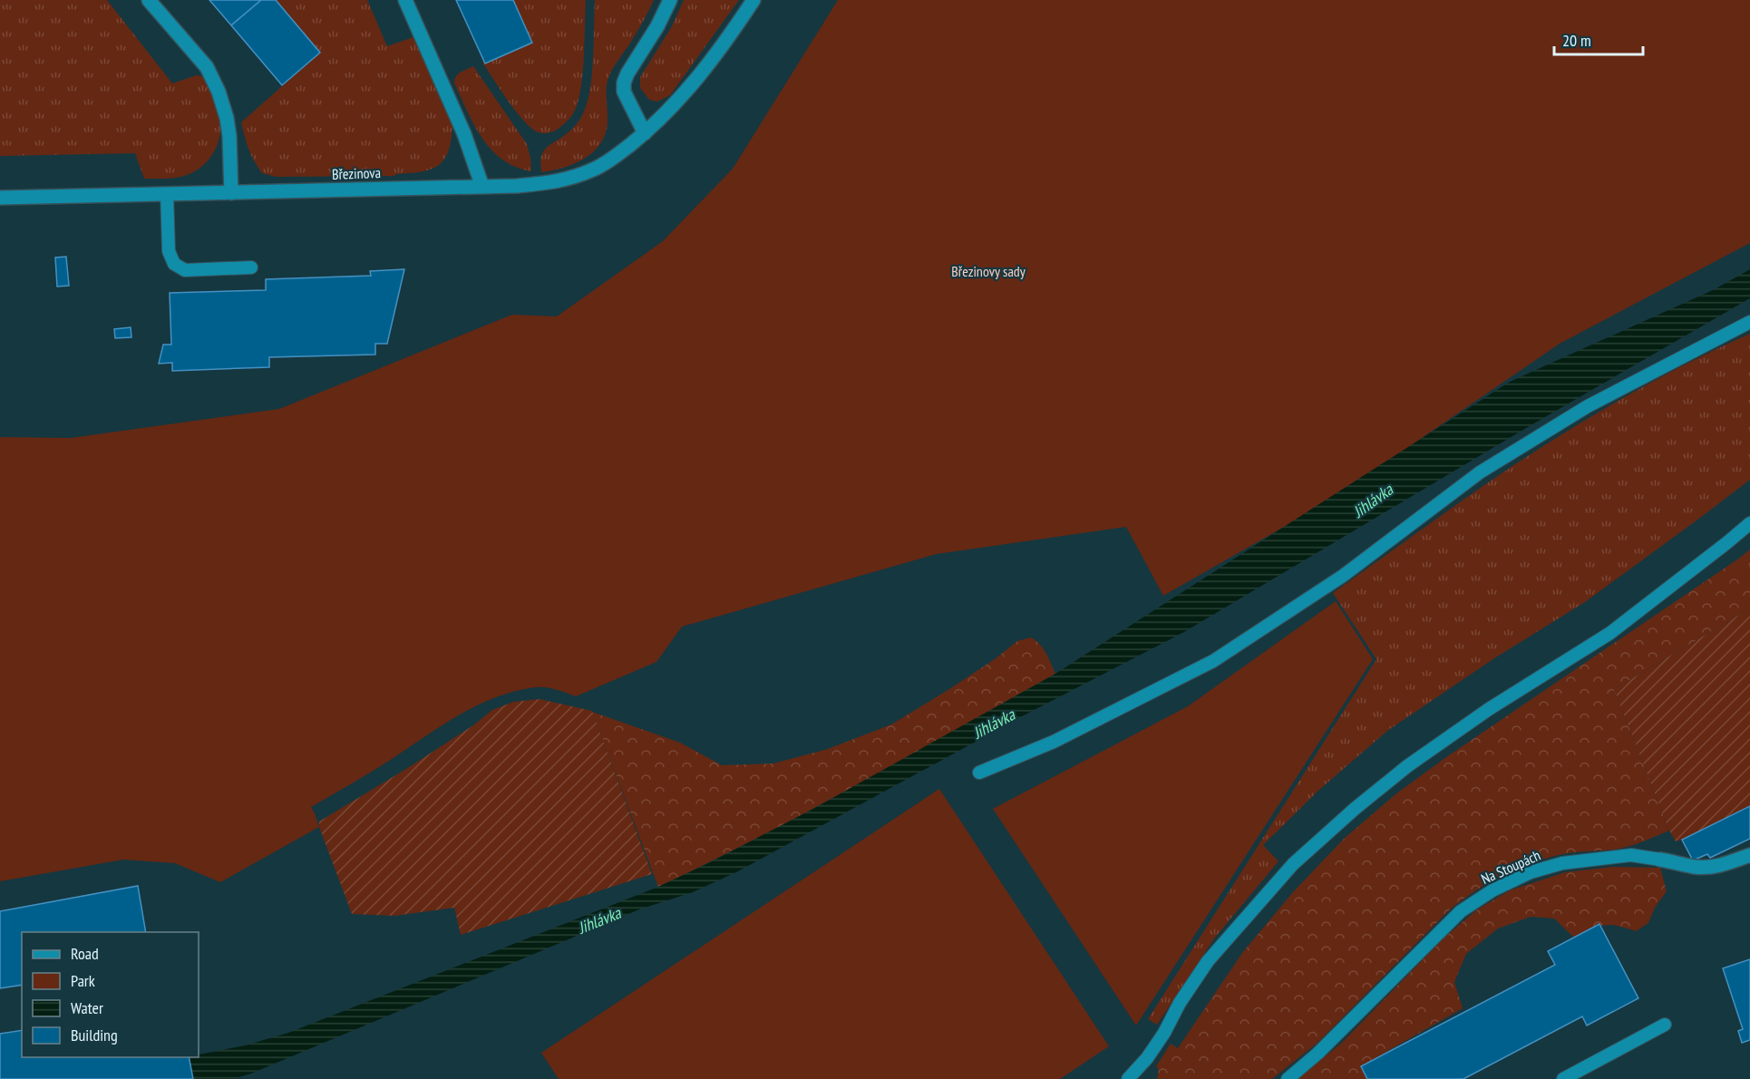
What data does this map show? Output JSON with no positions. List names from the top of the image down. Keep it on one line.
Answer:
{"streets":{"street":["Březinova","Na Stoupách"]},"water":["Jihlávka"],"parks":["Březinovy sady"],"legend":["Road","Park","Water","Building"],"scale_bar":"20 m"}
